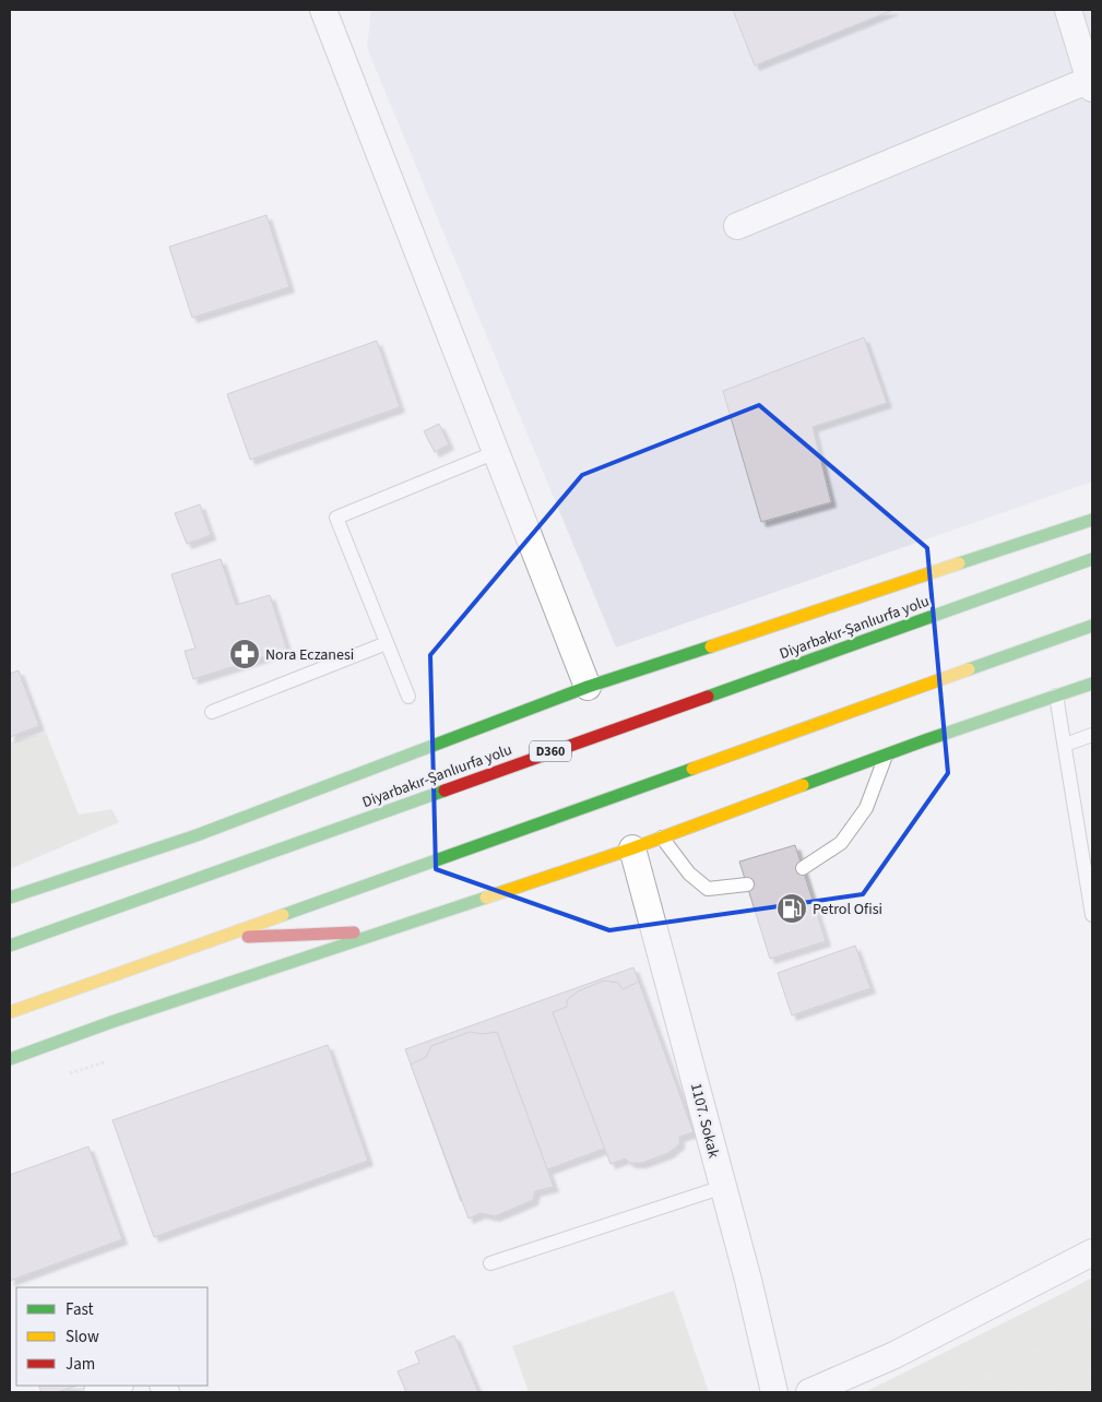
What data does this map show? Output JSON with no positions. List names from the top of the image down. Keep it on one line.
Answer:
{"streets":{"highway":["Diyarbakır-Şanlıurfa yolu","D360"],"street":["1107. Sokak"]},"places":{"pharmacy":["Nora Eczanesi"],"fuel station":["Petrol Ofisi"]},"legend":["Fast","Slow","Jam"]}
